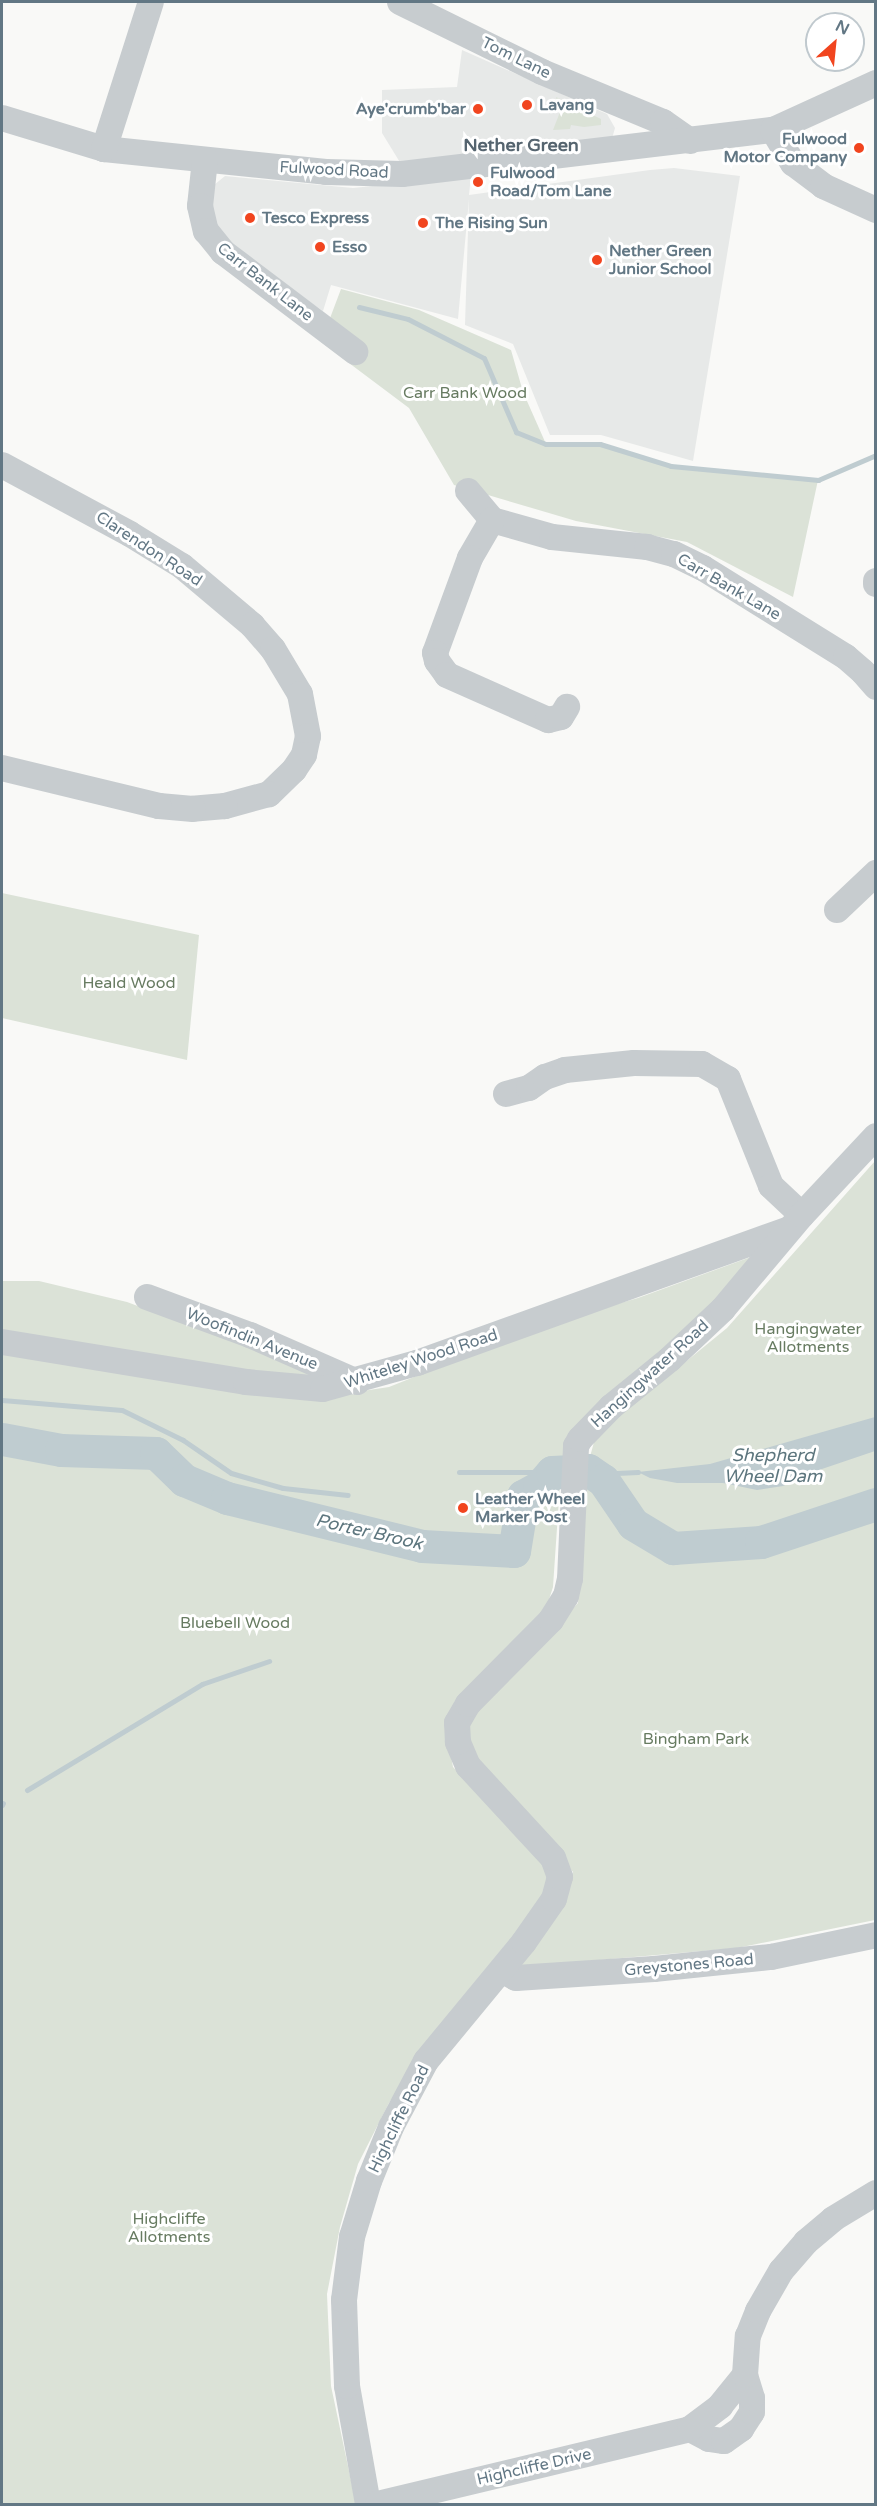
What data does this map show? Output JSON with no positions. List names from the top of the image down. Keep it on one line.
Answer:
{"streets":{"street":["Tom Lane","Fulwood Road","Carr Bank Lane","Clarendon Road","Woofindin Avenue","Whiteley Wood Road","Hangingwater Road","Greystones Road","Highcliffe Road","Highcliffe Drive"]},"crossings":[["Tom Lane","Fulwood Road"],["Fulwood Road","Carr Bank Lane"],["Woofindin Avenue","Whiteley Wood Road"],["Whiteley Wood Road","Hangingwater Road"],["Hangingwater Road","Greystones Road"],["Hangingwater Road","Highcliffe Road"],["Greystones Road","Highcliffe Road"]],"districts":["Nether Green"],"water":["Shepherd Wheel Dam","Porter Brook"],"parks":["Carr Bank Wood","Heald Wood","Hangingwater Allotments","Bluebell Wood","Bingham Park","Highcliffe Allotments"],"places":["Lavang","Aye'crumb'bar","Fulwood Motor Company","Fulwood Road/Tom Lane","Tesco Express","The Rising Sun","Esso","Nether Green Junior School","Leather Wheel Marker Post"],"north":"top right"}
